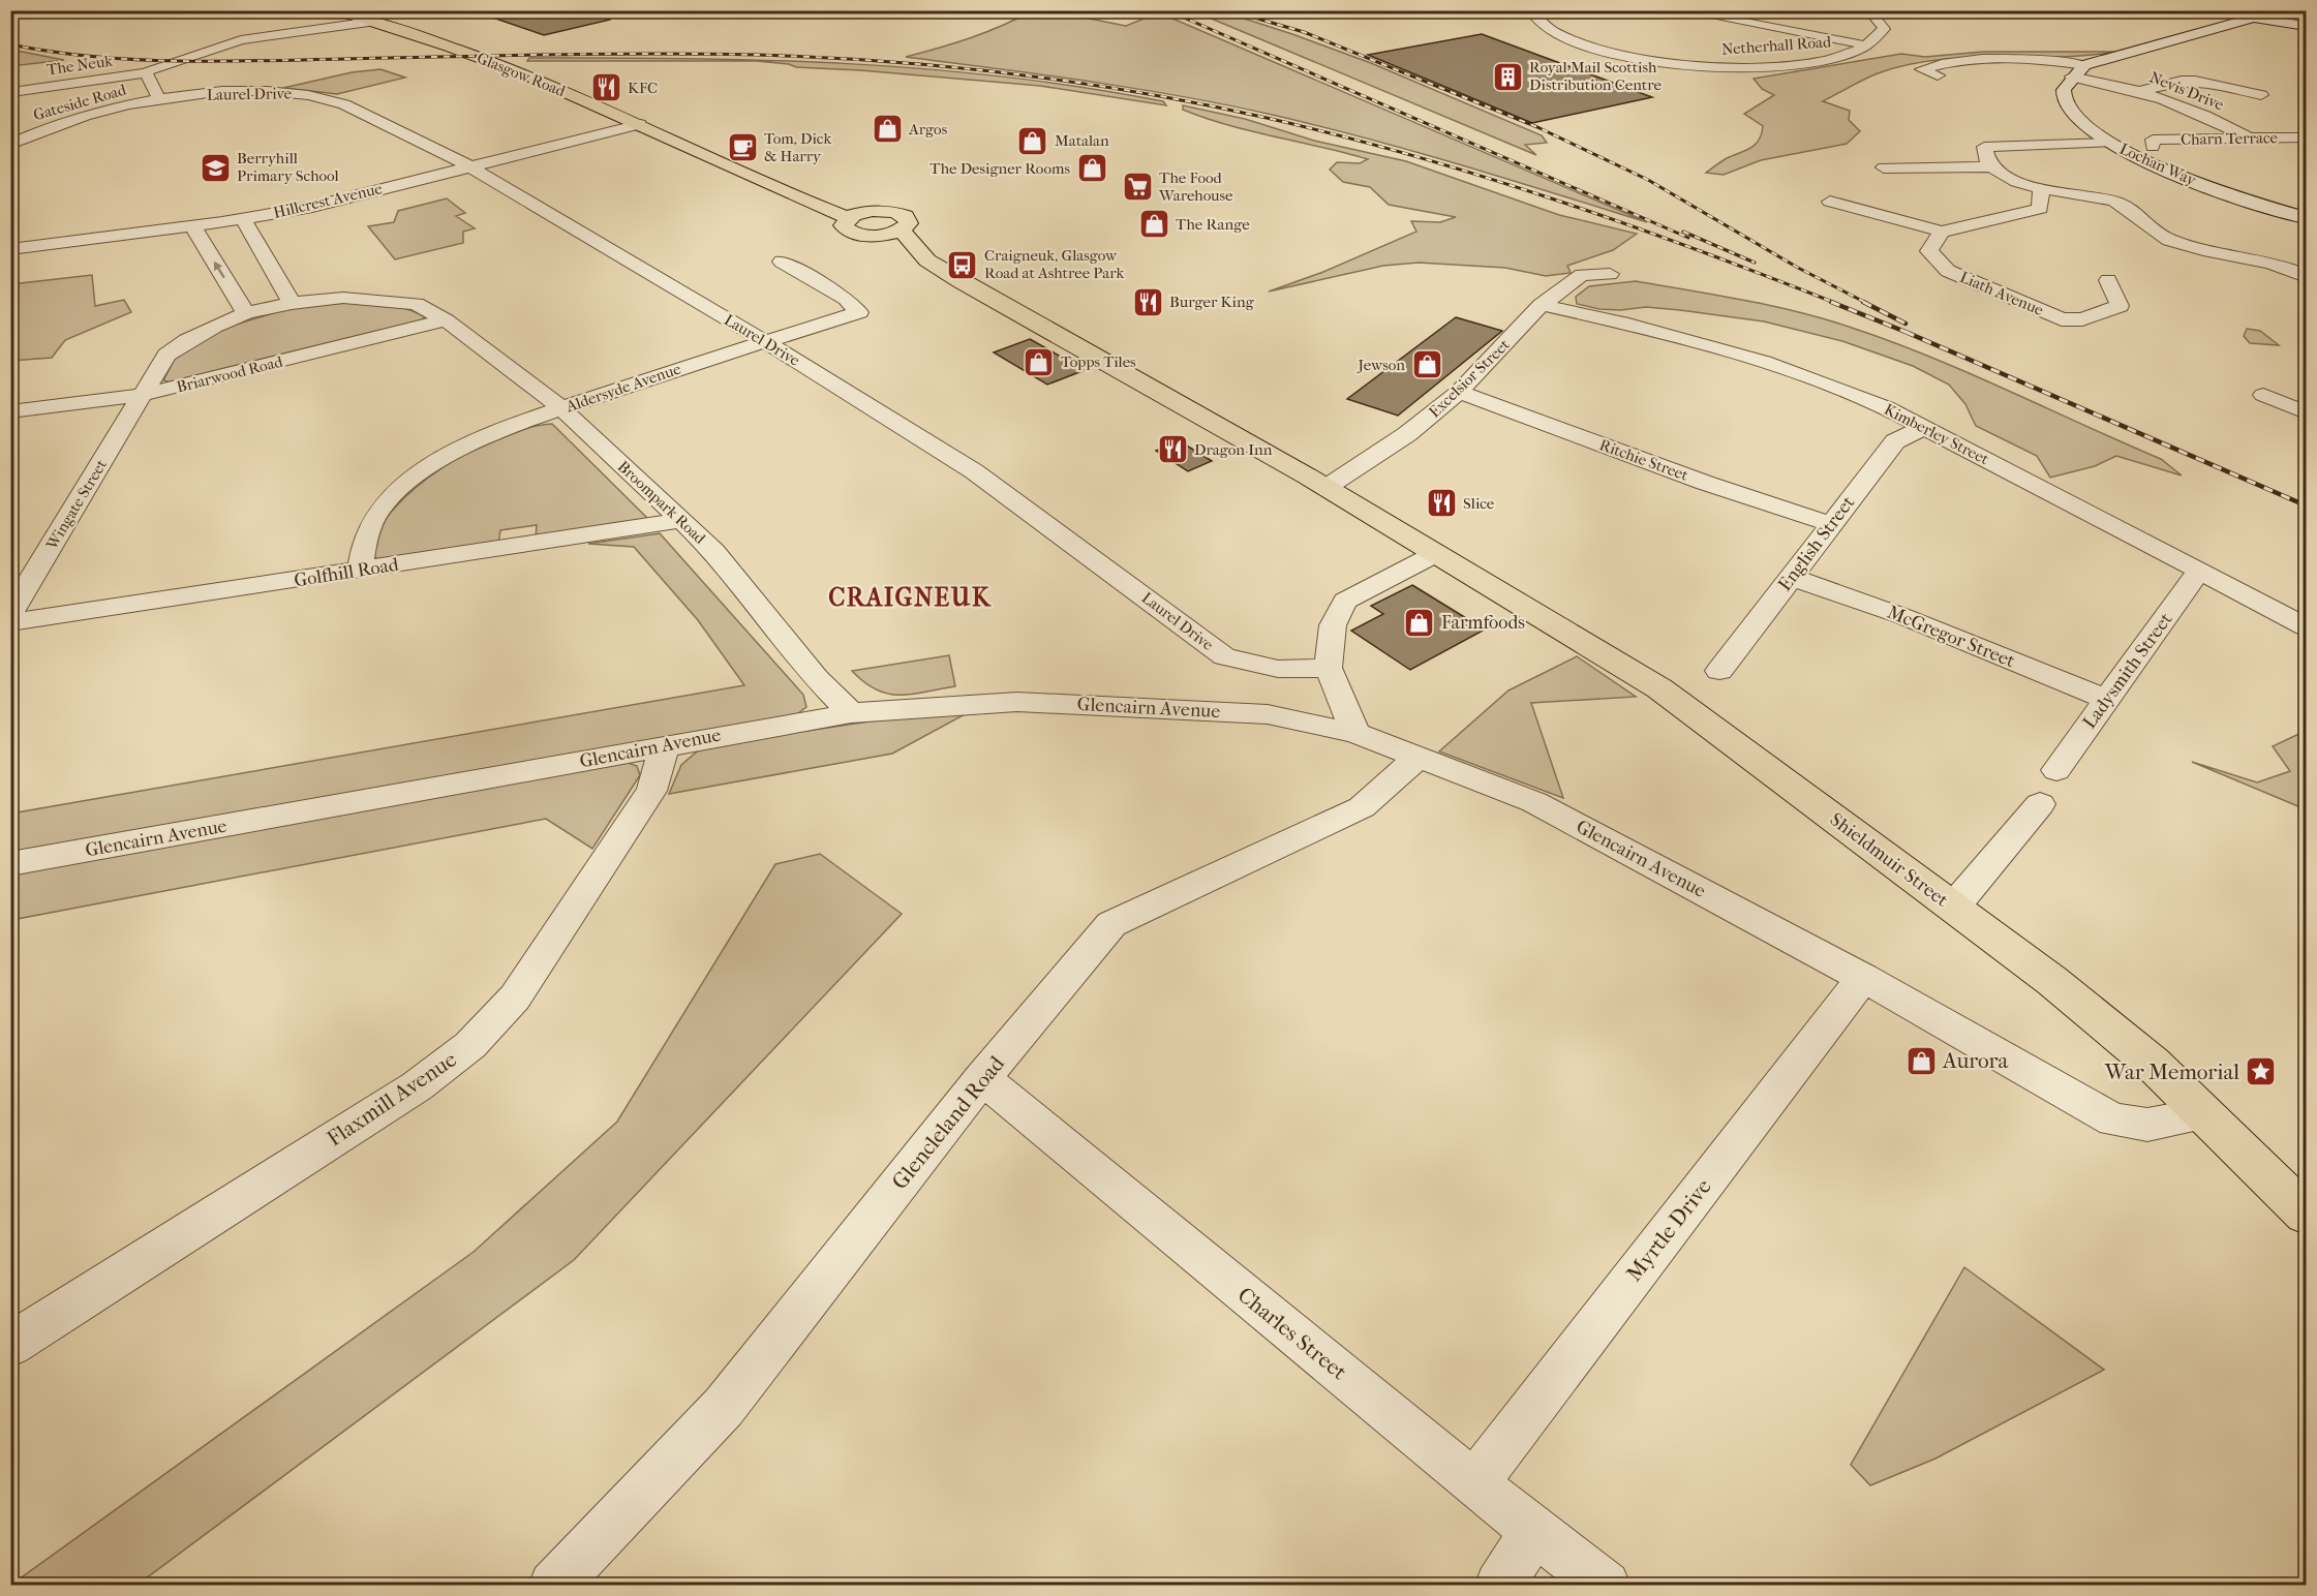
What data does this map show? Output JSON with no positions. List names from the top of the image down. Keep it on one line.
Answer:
{"streets":{"main road":["Glasgow Road","Shieldmuir Street"],"street":["Netherhall Road","The Neuk","Nevis Drive","Laurel Drive","Gateside Road","Charn Terrace","Lochan Way","Hillcrest Avenue","Liath Avenue","Briarwood Road","Excelsior Street","Aldersyde Avenue","Kimberley Street","Ritchie Street","Broompark Road","Wingate Street","English Street","Golfhill Road","McGregor Street","Ladysmith Street","Glencairn Avenue","Flaxmill Avenue","Glencleland Road","Myrtle Drive","Charles Street"]},"crossings":[["The Neuk","Glasgow Road"],["Glasgow Road","Hillcrest Avenue"],["Nevis Drive","Charn Terrace"],["Nevis Drive","Lochan Way"],["Laurel Drive","Gateside Road"],["Laurel Drive","Hillcrest Avenue"],["Laurel Drive","Aldersyde Avenue"],["Briarwood Road","Broompark Road"],["Briarwood Road","Wingate Street"],["Excelsior Street","Kimberley Street"],["Excelsior Street","Ritchie Street"],["Excelsior Street","Shieldmuir Street"],["Aldersyde Avenue","Broompark Road"],["Aldersyde Avenue","Golfhill Road"],["Kimberley Street","English Street"],["Kimberley Street","Ladysmith Street"],["Ritchie Street","English Street"],["Broompark Road","Wingate Street"],["Broompark Road","Golfhill Road"],["Broompark Road","Glencairn Avenue"],["English Street","McGregor Street"],["McGregor Street","Ladysmith Street"],["Glencairn Avenue","Shieldmuir Street"],["Glencairn Avenue","Flaxmill Avenue"],["Glencairn Avenue","Glencleland Road"],["Glencairn Avenue","Myrtle Drive"],["Glencleland Road","Charles Street"],["Myrtle Drive","Charles Street"]],"districts":["CRAIGNEUK"],"places":{"building":["Royal Mail Scottish Distribution Centre"],"restaurant":["KFC","Burger King","Dragon Inn","Slice"],"shop":["Argos","Matalan","The Designer Rooms","The Range","Topps Tiles","Jewson","Farmfoods","Aurora"],"cafe":["Tom, Dick & Harry"],"school or university":["Berryhill Primary School"],"supermarket":["The Food Warehouse"],"bus stop":["Craigneuk, Glasgow Road at Ashtree Park"],"place":["War Memorial"]}}
